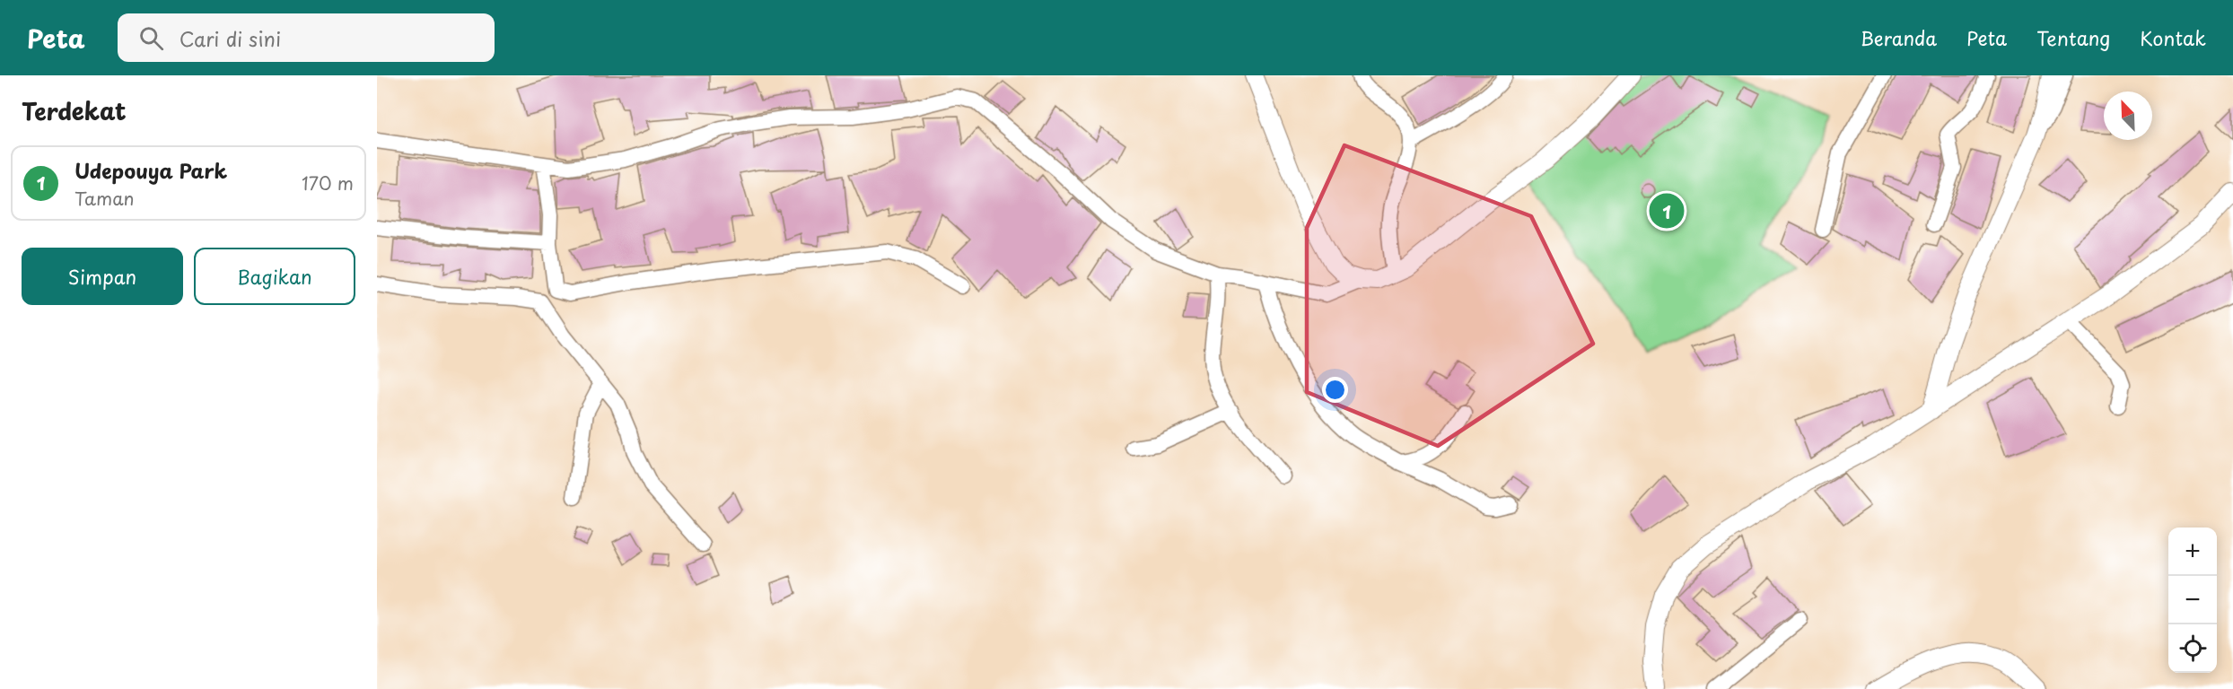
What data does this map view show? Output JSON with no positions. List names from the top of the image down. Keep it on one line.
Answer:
{"north":"top left","page":{"header":"Peta","search":"Cari di sini","nav":["Beranda","Peta","Tentang","Kontak"],"heading":"Terdekat","list":[{"mark":"1","name":"Udepouya Park","note":"Taman","value":"170 m"}],"pins":"1","buttons":["Simpan","Bagikan"],"map_buttons":["+","−"]}}
